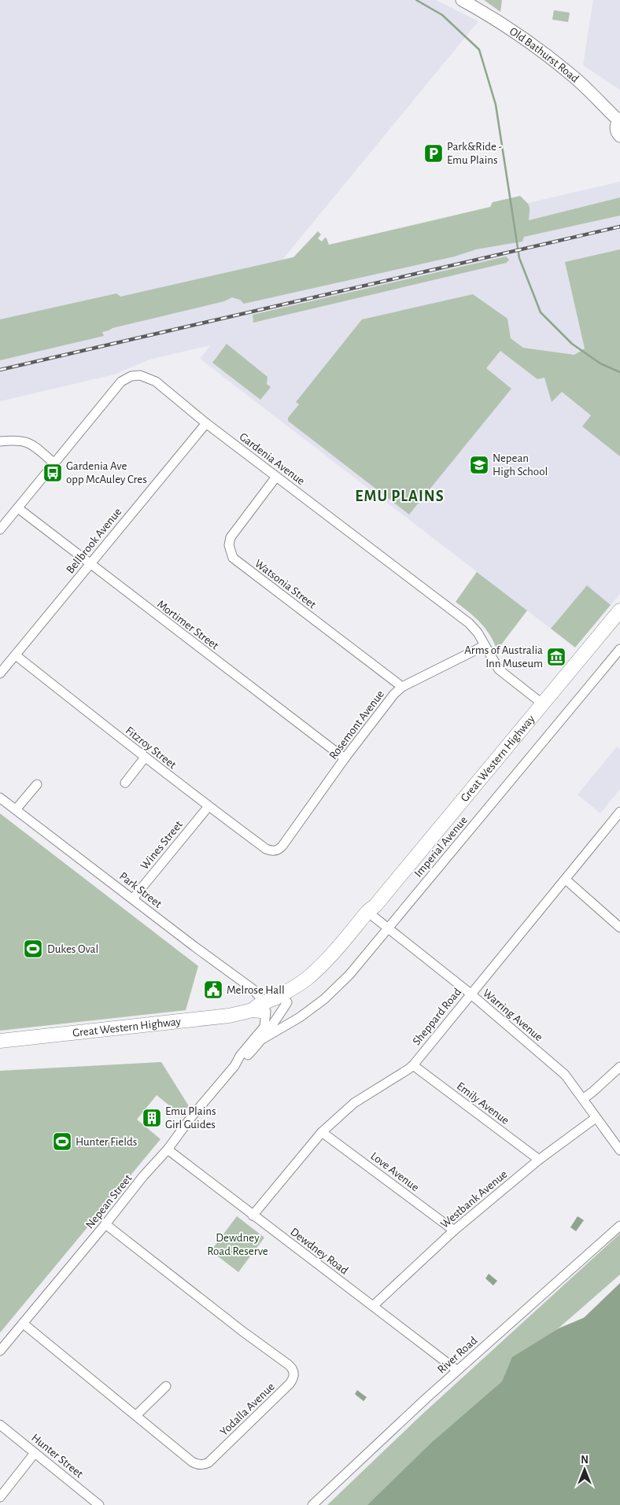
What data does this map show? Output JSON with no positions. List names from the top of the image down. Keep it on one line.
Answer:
{"streets":{"highway":["Great Western Highway"],"main road":["Old Bathurst Road"],"street":["Gardenia Avenue","Bellbrook Avenue","Watsonia Street","Mortimer Street","Rosemont Avenue","Fitzroy Street","Wines Street","Imperial Avenue","Park Street","Warring Avenue","Sheppard Road","Emily Avenue","Love Avenue","Westbank Avenue","Nepean Street","Dewdney Road","River Road","Yodalla Avenue","Hunter Street"]},"crossings":[["Gardenia Avenue","Bellbrook Avenue"],["Gardenia Avenue","Watsonia Street"],["Gardenia Avenue","Mortimer Street"],["Gardenia Avenue","Rosemont Avenue"],["Gardenia Avenue","Great Western Highway"],["Bellbrook Avenue","Mortimer Street"],["Bellbrook Avenue","Fitzroy Street"],["Watsonia Street","Rosemont Avenue"],["Mortimer Street","Rosemont Avenue"],["Rosemont Avenue","Fitzroy Street"],["Fitzroy Street","Wines Street"],["Great Western Highway","Park Street"],["Great Western Highway","Warring Avenue"],["Great Western Highway","Nepean Street"],["Wines Street","Park Street"],["Imperial Avenue","Warring Avenue"],["Imperial Avenue","Nepean Street"],["Park Street","Nepean Street"],["Warring Avenue","Sheppard Road"],["Warring Avenue","Westbank Avenue"],["Sheppard Road","Emily Avenue"],["Sheppard Road","Love Avenue"],["Sheppard Road","Dewdney Road"],["Emily Avenue","Westbank Avenue"],["Love Avenue","Westbank Avenue"],["Westbank Avenue","Dewdney Road"],["Nepean Street","Dewdney Road"],["Nepean Street","Yodalla Avenue"],["Dewdney Road","River Road"]],"districts":["EMU PLAINS"],"parks":["Dewdney Road Reserve"],"places":{"parking":["Park&Ride - Emu Plains"],"school or university":["Nepean High School"],"bus stop":["Gardenia Ave opp McAuley Cres"],"museum":["Arms of Australia Inn Museum"],"sports":["Dukes Oval","Hunter Fields"],"public building":["Melrose Hall"],"building":["Emu Plains Girl Guides"]},"north":"top"}
